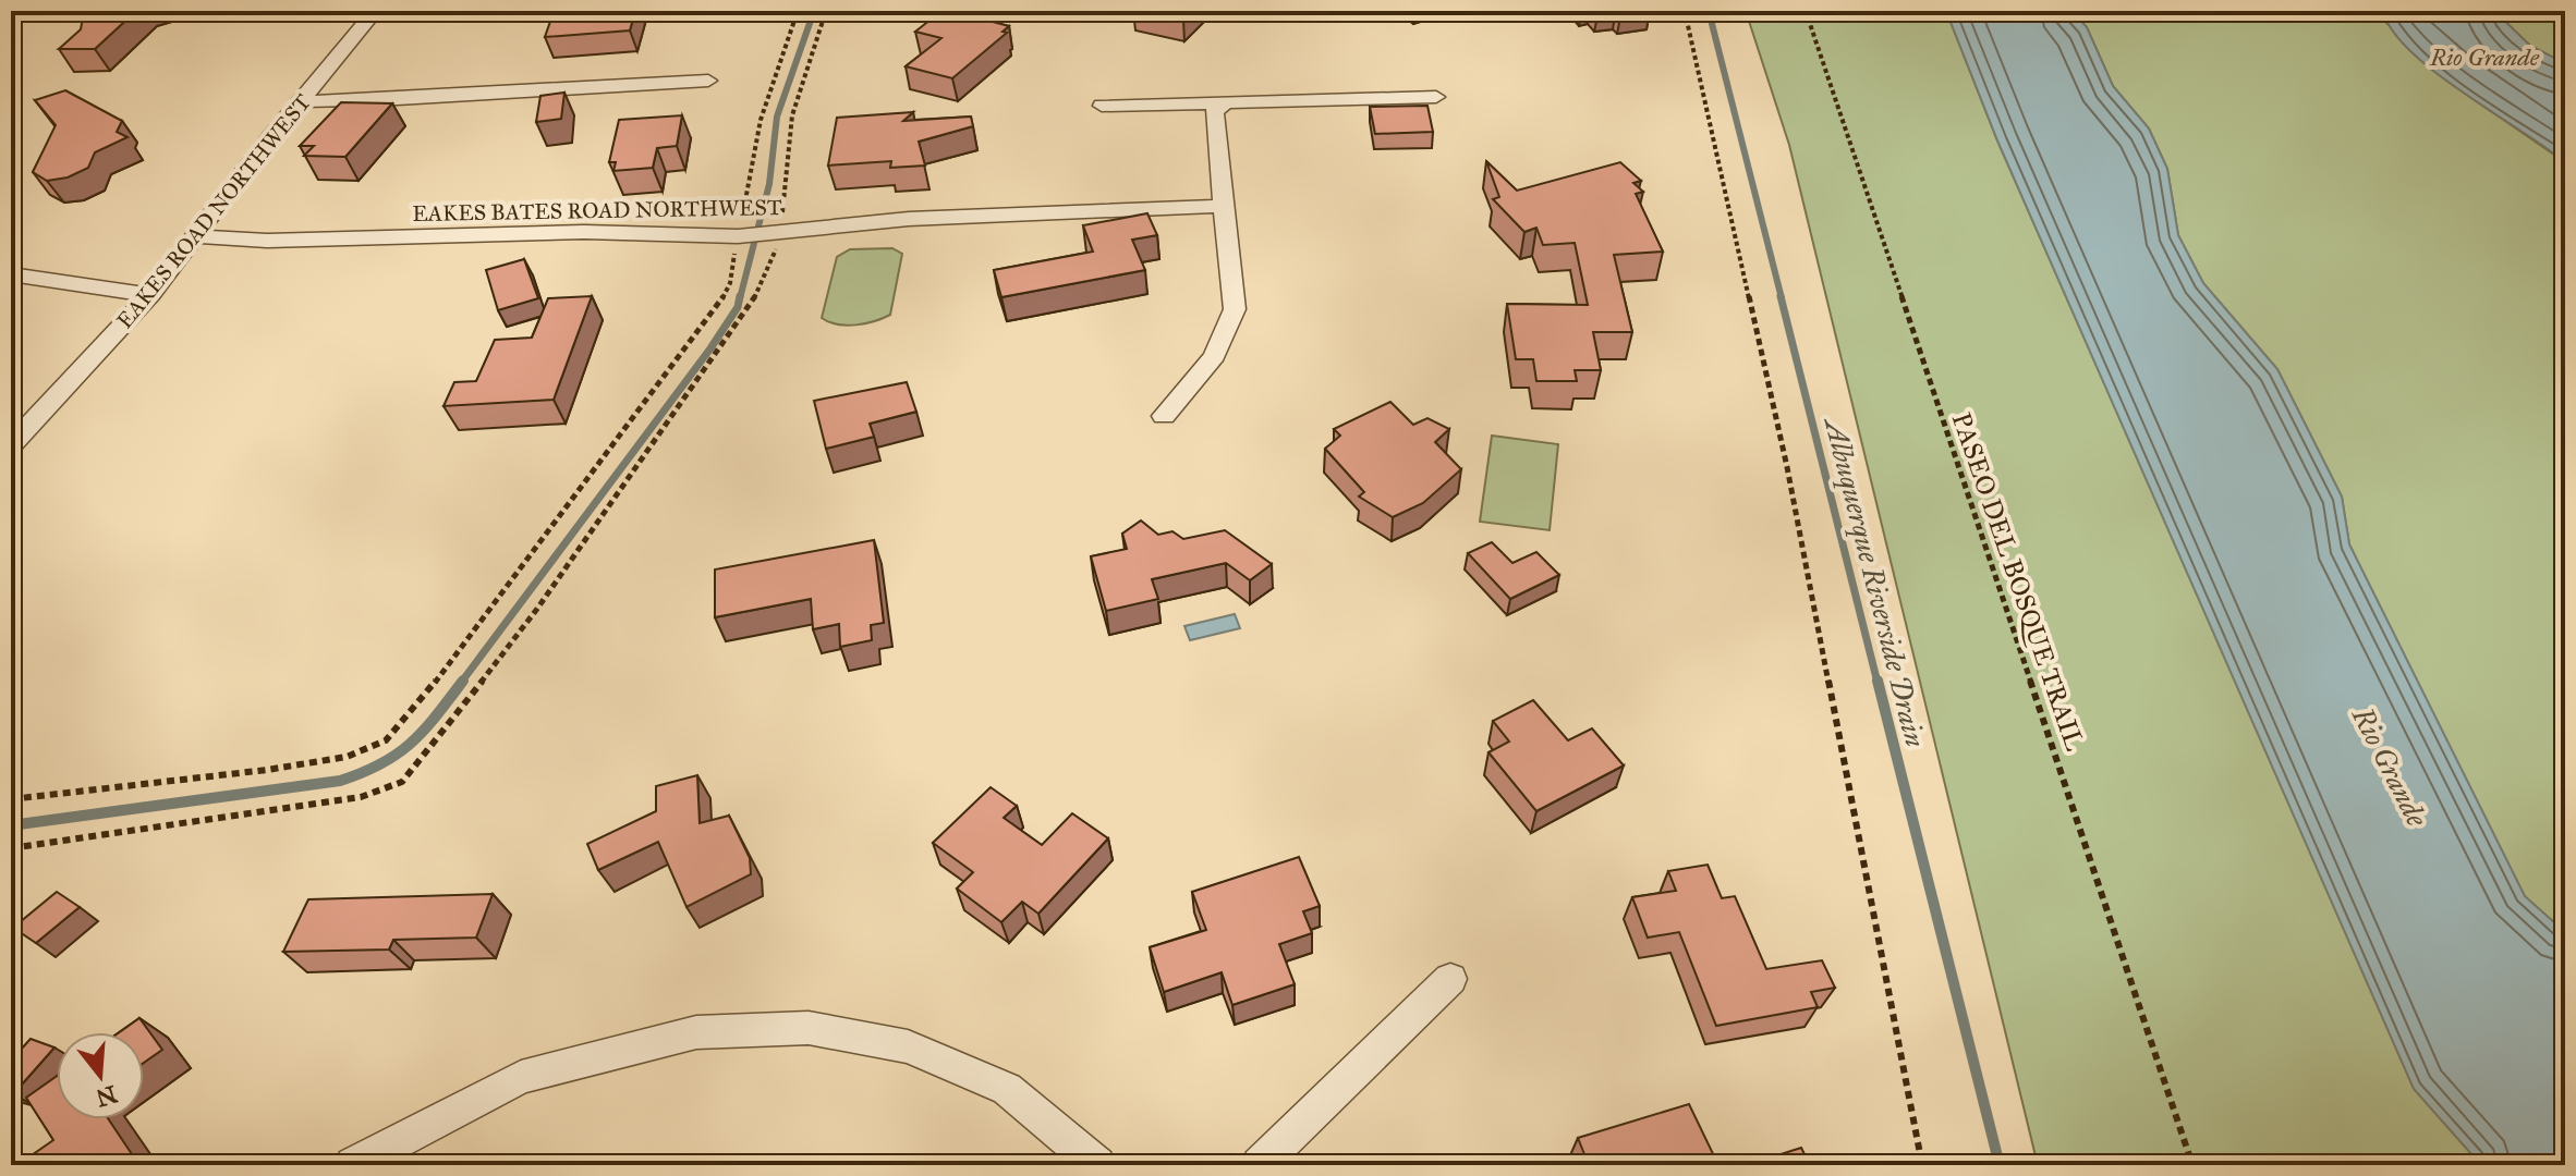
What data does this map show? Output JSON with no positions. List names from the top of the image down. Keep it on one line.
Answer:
{"streets":{"street":["EAKES BATES ROAD NORTHWEST","EAKES ROAD NORTHWEST"],"path":["PASEO DEL BOSQUE TRAIL"]},"crossings":[["EAKES BATES ROAD NORTHWEST","EAKES ROAD NORTHWEST"]],"water":["Rio Grande","Albuquerque Riverside Drain"],"north":"bottom"}
